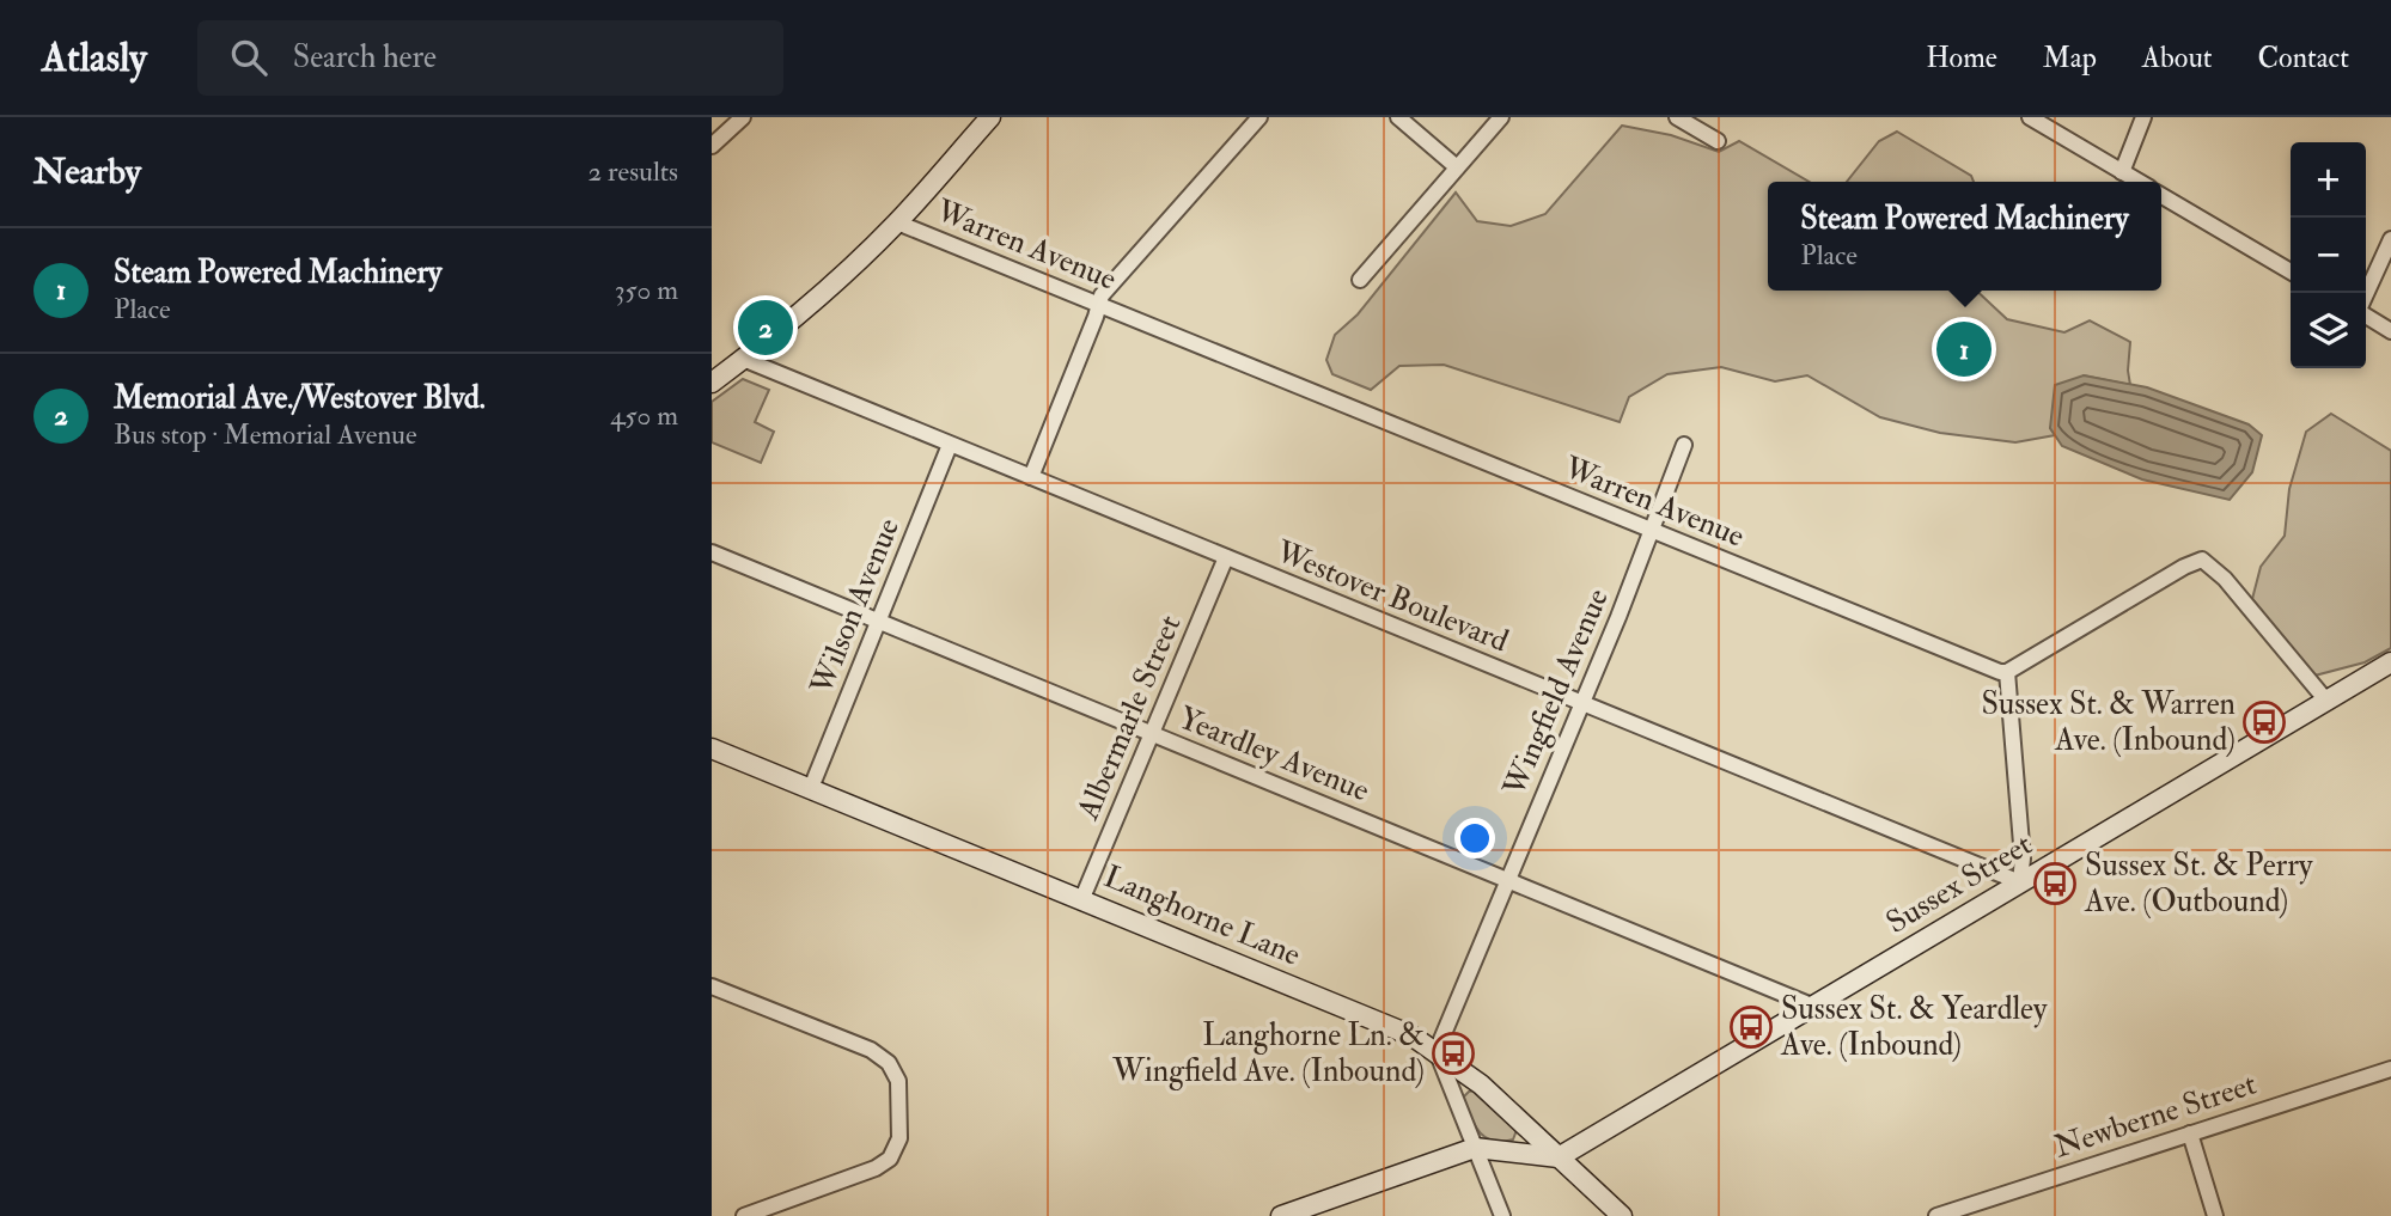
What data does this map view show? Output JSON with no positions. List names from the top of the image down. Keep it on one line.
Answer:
{"streets":{"street":["Warren Avenue","Westover Boulevard","Wilson Avenue","Wingfield Avenue","Albermarle Street","Yeardley Avenue","Sussex Street","Langhorne Lane","Newberne Street"]},"crossings":[["Warren Avenue","Wingfield Avenue"],["Westover Boulevard","Wilson Avenue"],["Westover Boulevard","Wingfield Avenue"],["Westover Boulevard","Albermarle Street"],["Westover Boulevard","Sussex Street"],["Wilson Avenue","Yeardley Avenue"],["Wilson Avenue","Langhorne Lane"],["Wingfield Avenue","Yeardley Avenue"],["Wingfield Avenue","Langhorne Lane"],["Albermarle Street","Yeardley Avenue"],["Albermarle Street","Langhorne Lane"],["Yeardley Avenue","Sussex Street"],["Sussex Street","Langhorne Lane"]],"places":{"bus stop":["Sussex St. & Warren Ave. (Inbound)","Sussex St. & Perry Ave. (Outbound)","Sussex St. & Yeardley Ave. (Inbound)","Langhorne Ln. & Wingfield Ave. (Inbound)"]},"page":{"header":"Atlasly","search":"Search here","nav":["Home","Map","About","Contact"],"heading":["Nearby","2 results"],"map_buttons":["+","−"],"popup":["Steam Powered Machinery","Place"],"list":[{"mark":"1","name":"Steam Powered Machinery","note":"Place","value":"350 m"},{"mark":"2","name":"Memorial Ave./Westover Blvd.","note":"Bus stop · Memorial Avenue","value":"450 m"}],"pins":["2","1"]}}
